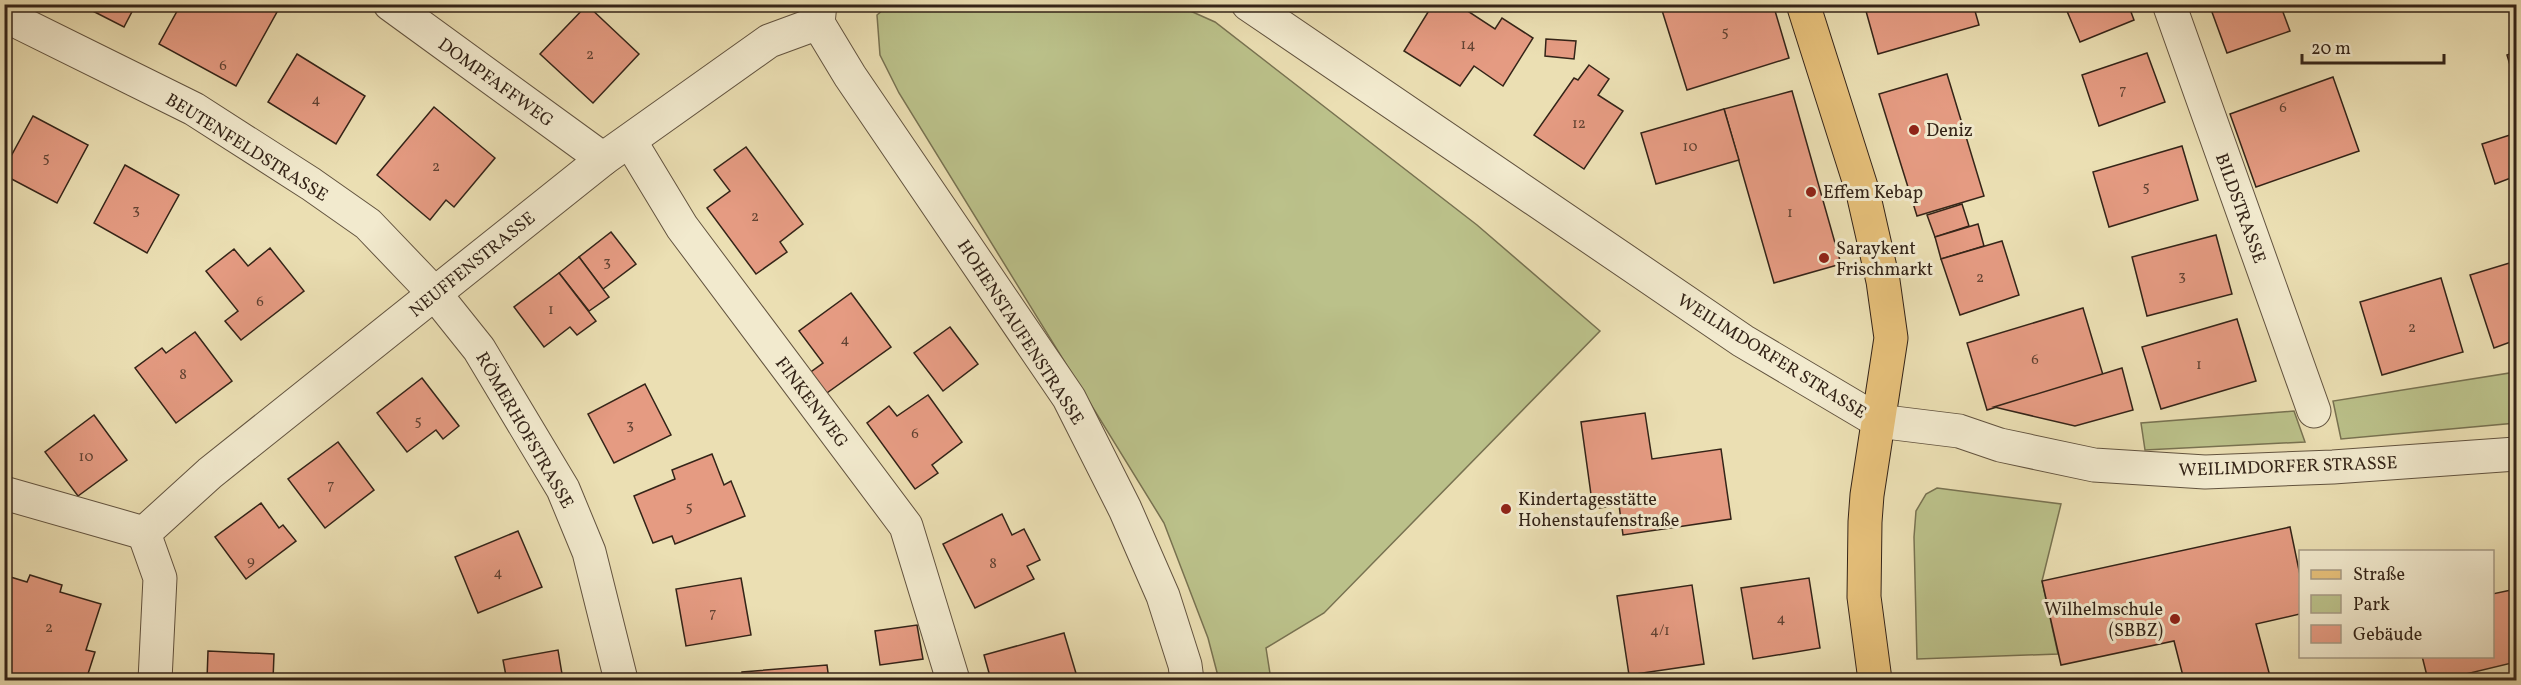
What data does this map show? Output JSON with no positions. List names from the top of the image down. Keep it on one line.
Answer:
{"streets":{"street":["DOMPFAFFWEG","BEUTENFELDSTRASSE","BILDSTRASSE","NEUFFENSTRASSE","HOHENSTAUFENSTRASSE","WEILIMDORFER STRASSE","FINKENWEG","RÖMERHOFSTRASSE"]},"crossings":[["DOMPFAFFWEG","NEUFFENSTRASSE"],["BEUTENFELDSTRASSE","NEUFFENSTRASSE"],["BEUTENFELDSTRASSE","RÖMERHOFSTRASSE"],["NEUFFENSTRASSE","HOHENSTAUFENSTRASSE"],["NEUFFENSTRASSE","FINKENWEG"],["NEUFFENSTRASSE","RÖMERHOFSTRASSE"]],"places":["Deniz","Effem Kebap","Saraykent Frischmarkt","Kindertagesstätte Hohenstaufenstraße","Wilhelmschule (SBBZ)"],"house_numbers":["5","14","2","6","7","4","6","12","10","5","2","5","3","1","2","3","3","2","6","1","2","4","6","1","8","5","3","6","10","7","5","9","8","4","7","4","2","4/1"],"legend":["Straße","Park","Gebäude"],"scale_bar":"20 m"}
